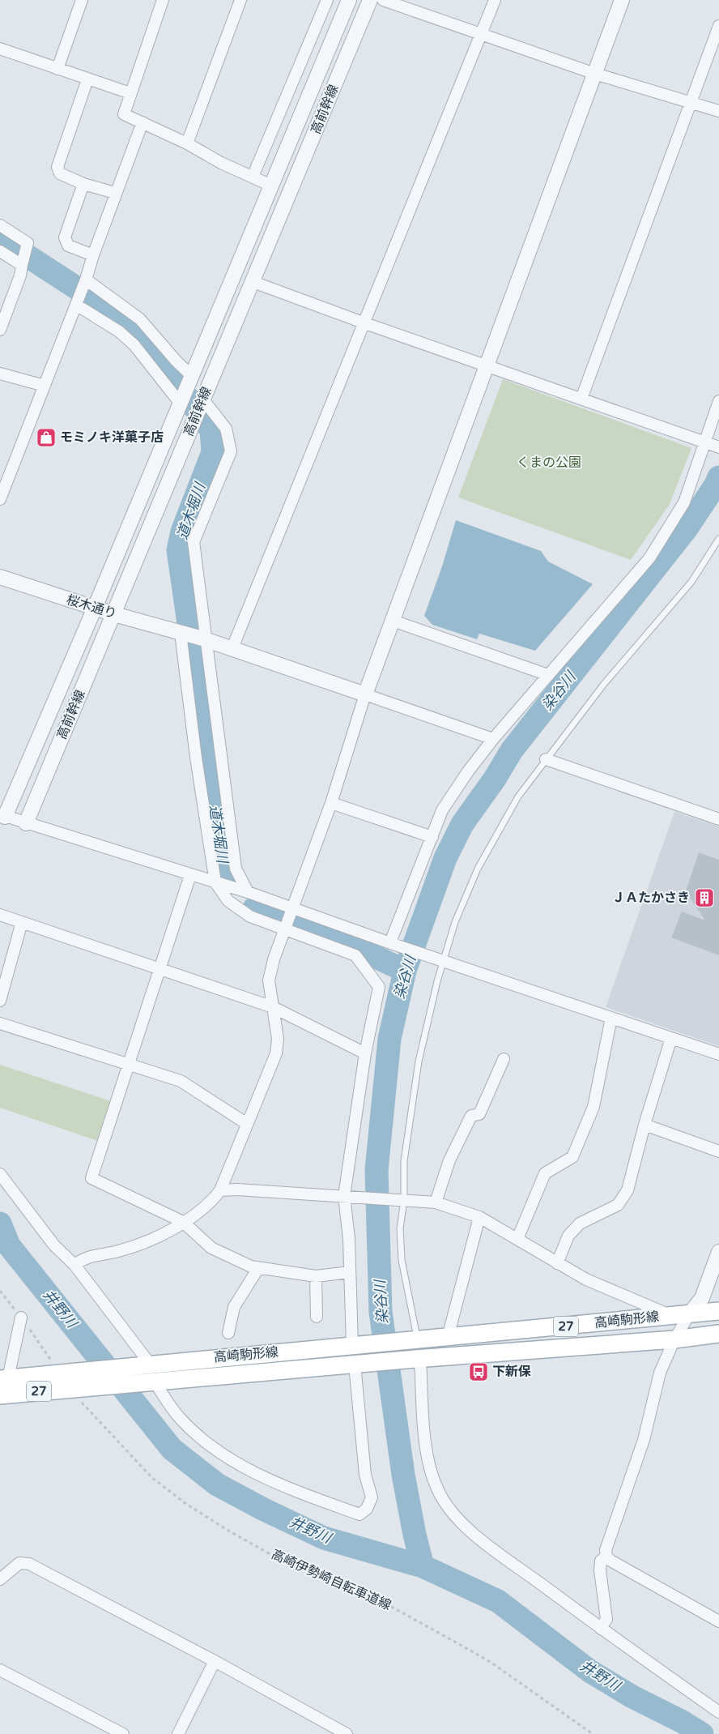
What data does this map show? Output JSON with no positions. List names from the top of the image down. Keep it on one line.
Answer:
{"streets":{"main road":["高崎駒形線","27"],"street":["高前幹線","桜木通り"],"path":["高崎伊勢崎自転車道線"]},"crossings":[["高前幹線","桜木通り"],["高崎駒形線","27"],["27","高崎伊勢崎自転車道線"]],"water":["道木堀川","染谷川","井野川"],"parks":["くまの公園"],"places":{"shop":["モミノキ洋菓子店"],"building":["ＪＡたかさき"],"bus stop":["下新保"]}}
